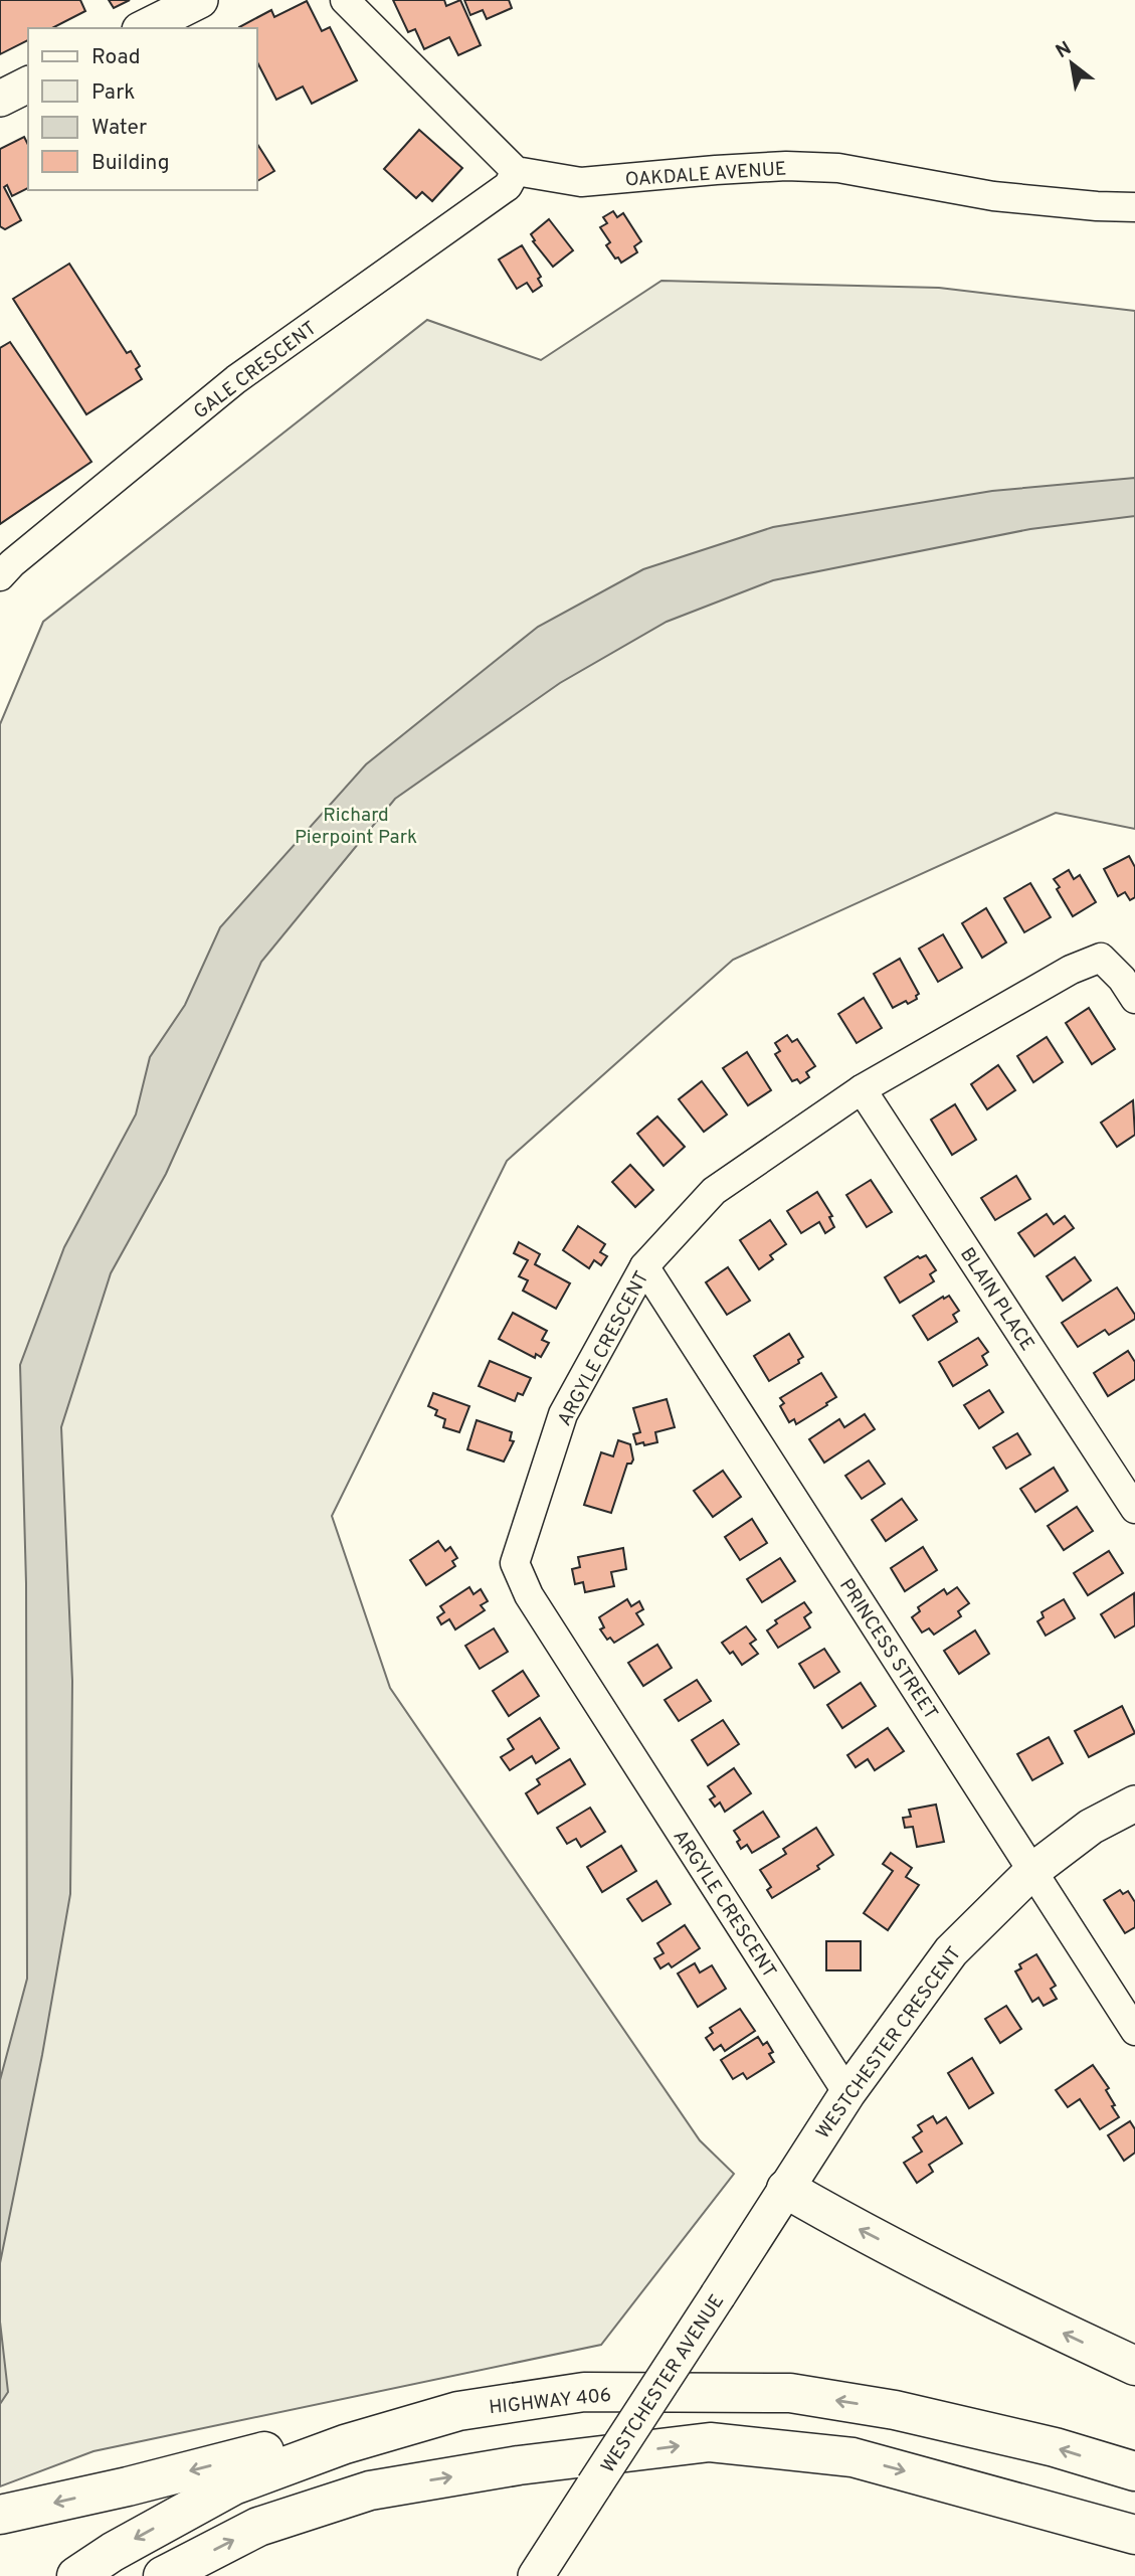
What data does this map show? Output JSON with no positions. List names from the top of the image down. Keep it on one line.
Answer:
{"streets":{"highway":["HIGHWAY 406"],"main road":["WESTCHESTER CRESCENT","WESTCHESTER AVENUE"],"street":["OAKDALE AVENUE","GALE CRESCENT","BLAIN PLACE","ARGYLE CRESCENT","PRINCESS STREET"]},"crossings":[["OAKDALE AVENUE","GALE CRESCENT"],["BLAIN PLACE","ARGYLE CRESCENT"],["ARGYLE CRESCENT","PRINCESS STREET"],["ARGYLE CRESCENT","WESTCHESTER CRESCENT"],["PRINCESS STREET","WESTCHESTER CRESCENT"],["WESTCHESTER CRESCENT","WESTCHESTER AVENUE"]],"parks":["Richard Pierpoint Park"],"legend":["Road","Park","Water","Building"],"north":"top left"}
